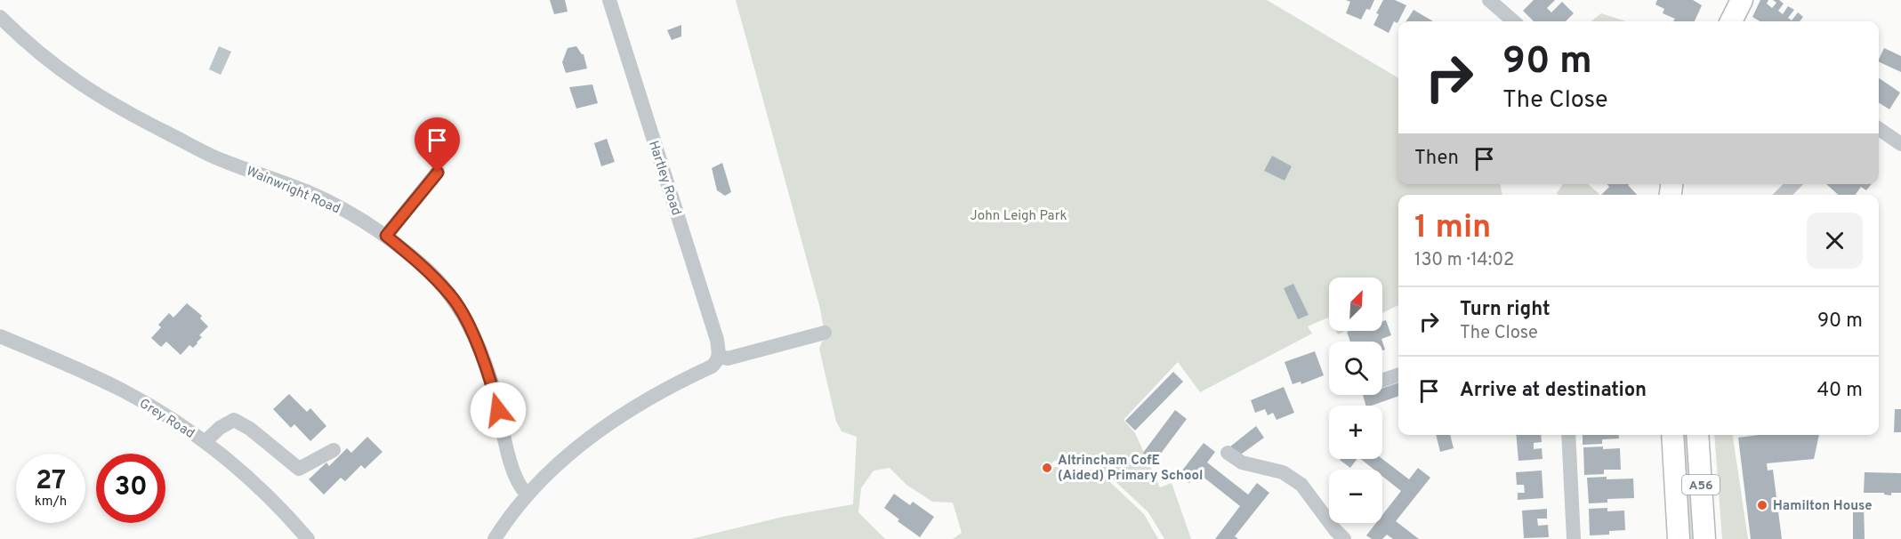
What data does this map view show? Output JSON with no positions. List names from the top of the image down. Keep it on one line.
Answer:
{"streets":{"highway":["A56"],"street":["Hartley Road","Wainwright Road","Grey Road"]},"parks":["John Leigh Park"],"places":["Altrincham CofE (Aided) Primary School","Hamilton House"],"north":"top right","page":{"turn":["90 m","The Close"],"then":"Then","heading":["1 min","130 m · 14:02"],"map_buttons":["+","−"],"list":[{"name":"Turn right","note":"The Close","value":"90 m"},{"name":"Arrive at destination","value":"40 m"}],"speed":"27 km/h","limit":"30"}}
